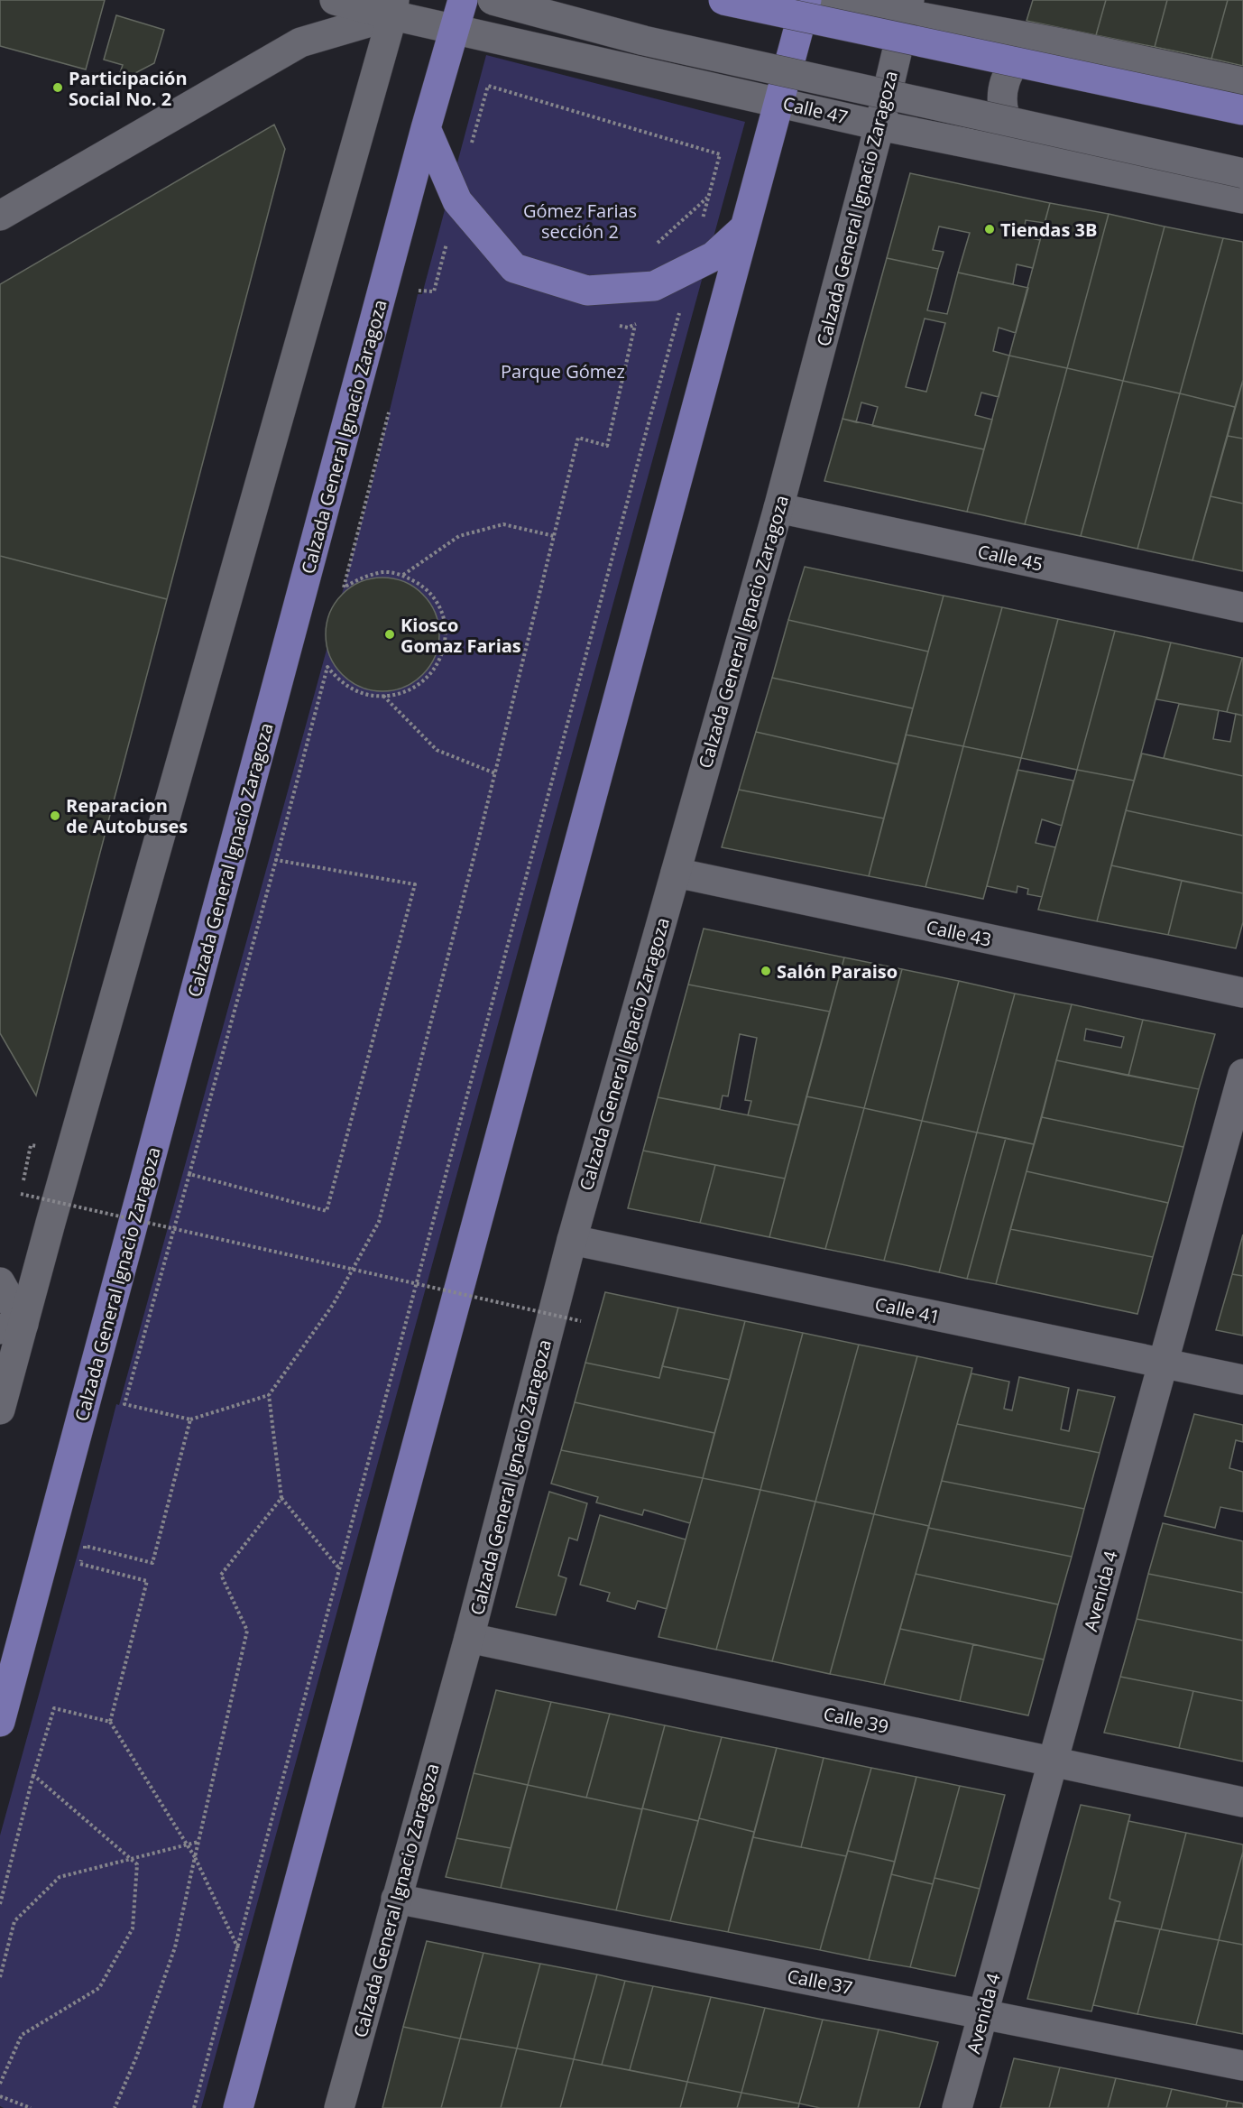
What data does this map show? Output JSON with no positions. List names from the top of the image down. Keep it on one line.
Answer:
{"streets":{"main road":["Calle 47","Calzada General Ignacio Zaragoza","Calle 45","Calle 43","Calle 41","Avenida 4","Calle 39","Calle 37"]},"crossings":[["Calle 47","Calzada General Ignacio Zaragoza"],["Calzada General Ignacio Zaragoza","Calle 45"],["Calzada General Ignacio Zaragoza","Calle 43"],["Calzada General Ignacio Zaragoza","Calle 41"],["Calzada General Ignacio Zaragoza","Calle 39"],["Calzada General Ignacio Zaragoza","Calle 37"],["Calle 41","Avenida 4"],["Avenida 4","Calle 39"],["Avenida 4","Calle 37"]],"parks":["Gómez Farias sección 2","Parque Gómez"],"places":["Participación Social No. 2","Tiendas 3B","Kiosco Gomaz Farias","Reparacion de Autobuses","Salón Paraiso"]}
